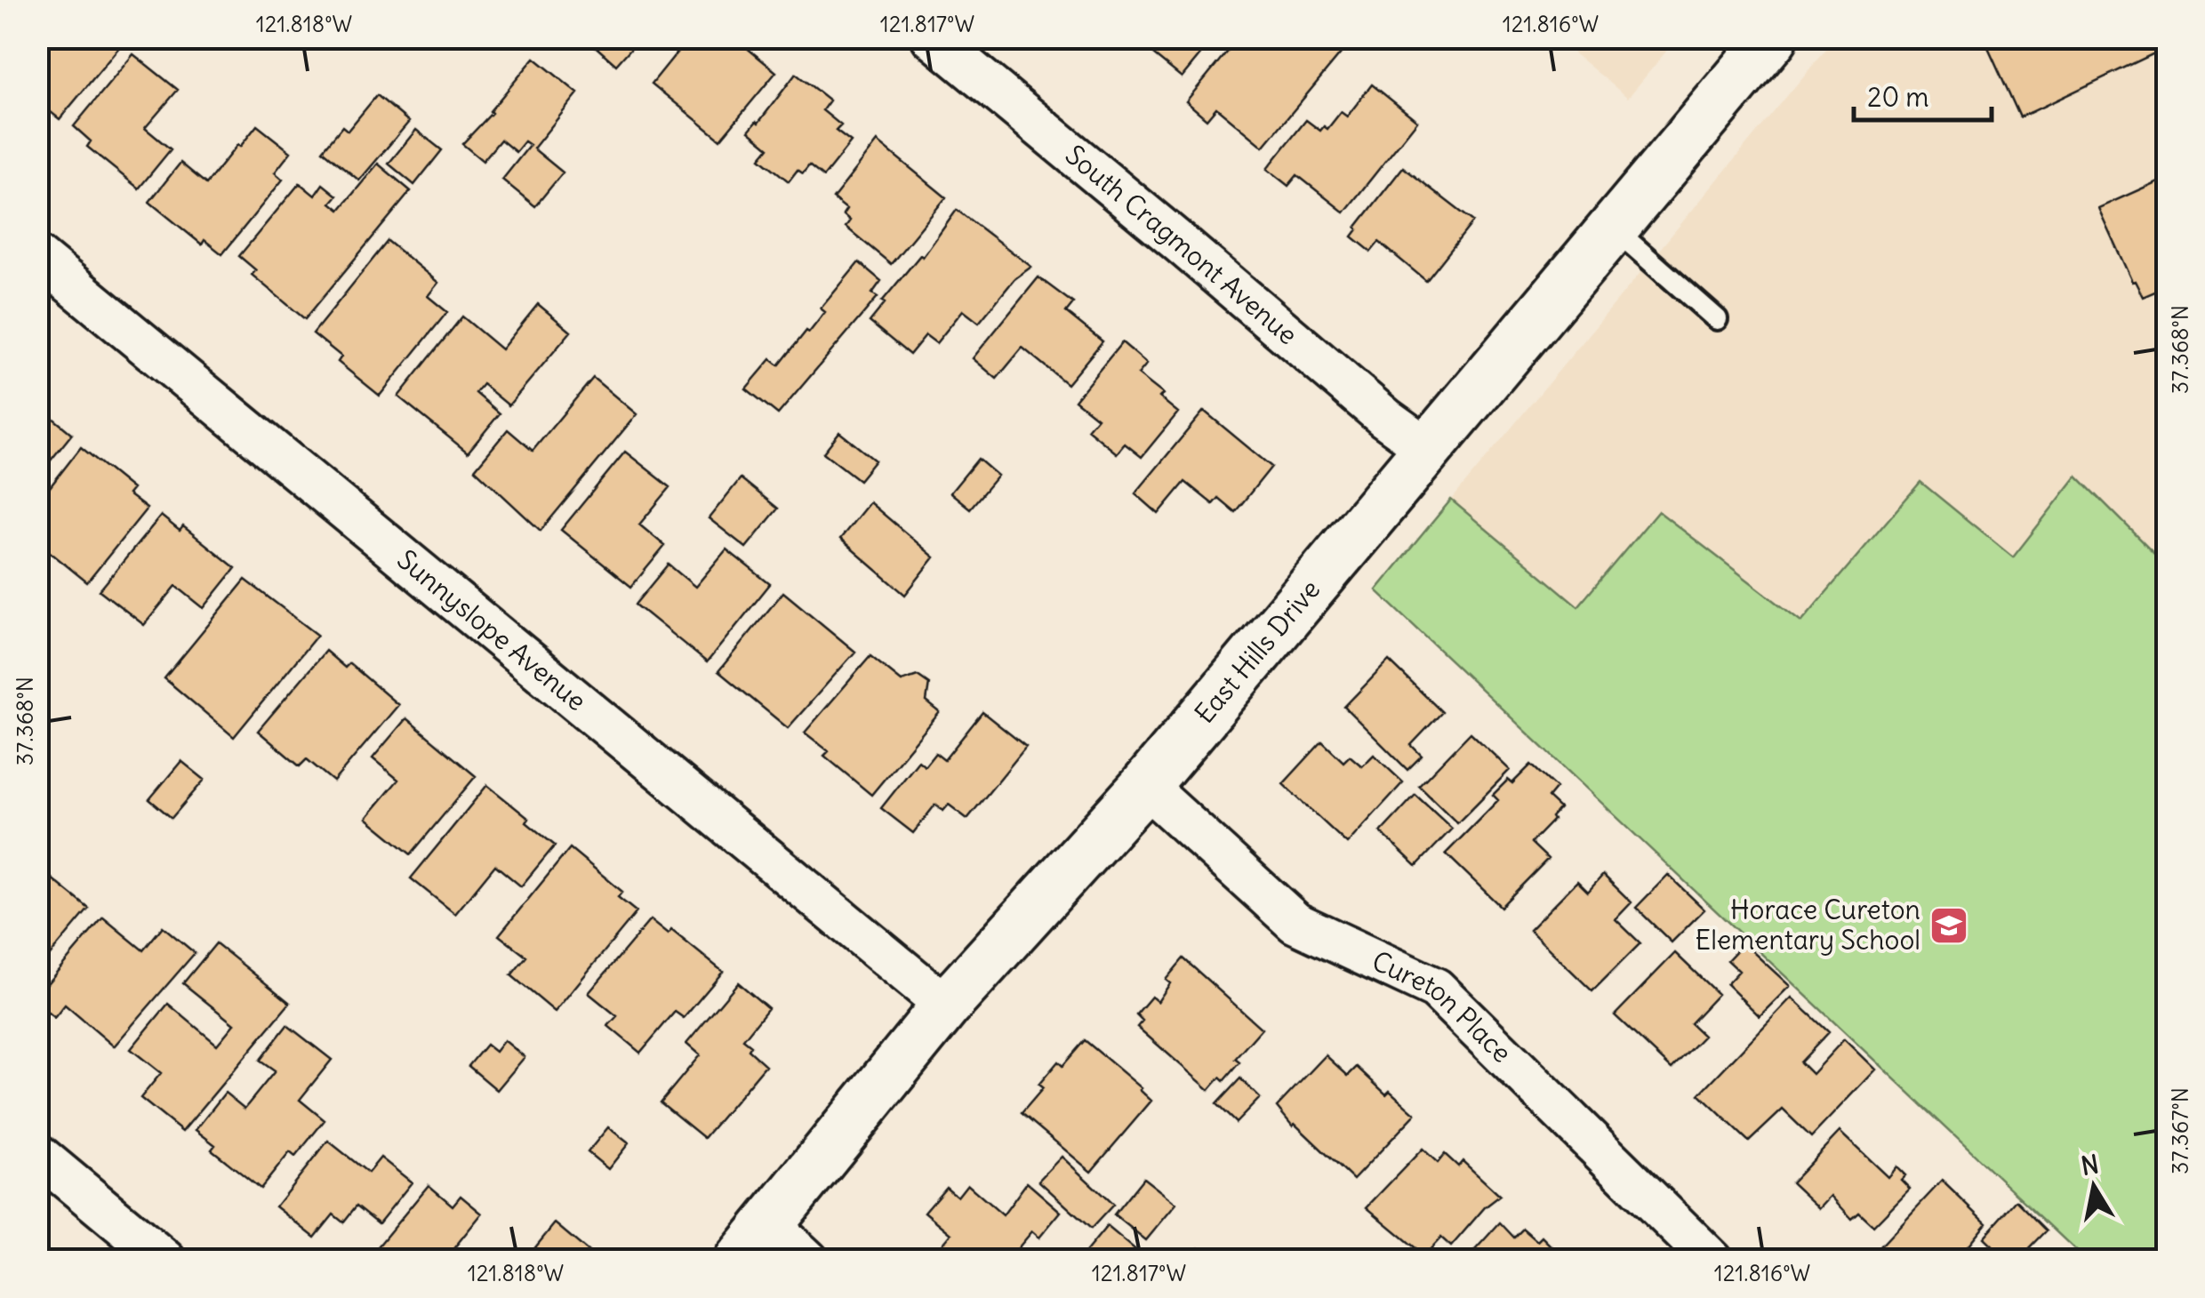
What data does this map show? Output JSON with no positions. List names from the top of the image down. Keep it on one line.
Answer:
{"streets":{"street":["South Cragmont Avenue","Sunnyslope Avenue","East Hills Drive","Cureton Place"]},"crossings":[["South Cragmont Avenue","East Hills Drive"],["Sunnyslope Avenue","East Hills Drive"],["East Hills Drive","Cureton Place"]],"places":{"school or university":["Horace Cureton Elementary School"]},"scale_bar":"20 m","north":"top","coordinates":["121.818°W","121.817°W","121.816°W","37.368°N","37.367°N"]}
